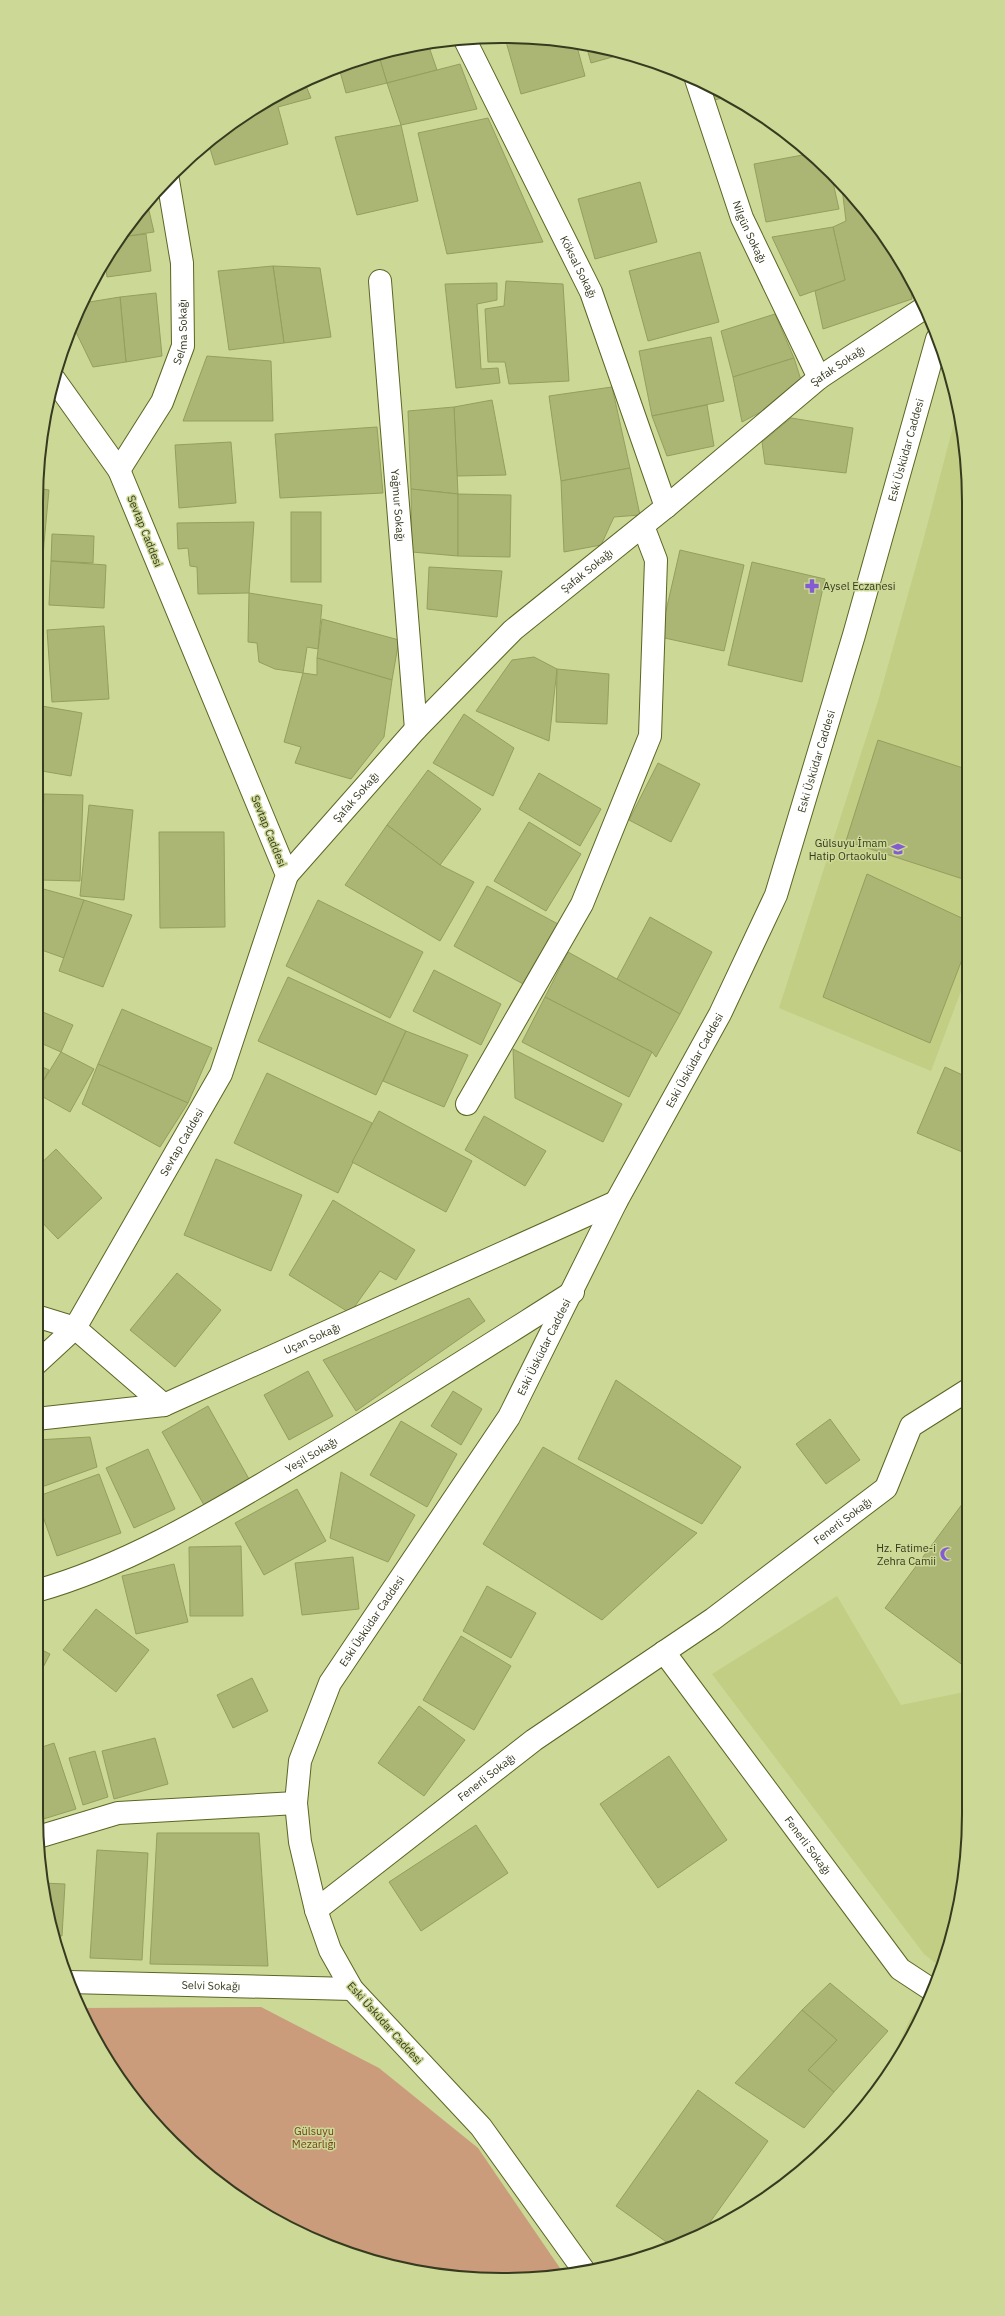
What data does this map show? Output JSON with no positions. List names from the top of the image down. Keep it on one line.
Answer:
{"streets":{"street":["Nilgün Sokağı","Köksal Sokağı","Selma Sokağı","Şafak Sokağı","Eski Üsküdar Caddesi","Yağmur Sokağı","Sevtap Caddesi","Uçan Sokağı","Yeşil Sokağı","Fenerli Sokağı","Selvi Sokağı"]},"crossings":[["Nilgün Sokağı","Şafak Sokağı"],["Köksal Sokağı","Şafak Sokağı"],["Selma Sokağı","Sevtap Caddesi"],["Şafak Sokağı","Yağmur Sokağı"],["Şafak Sokağı","Sevtap Caddesi"],["Eski Üsküdar Caddesi","Uçan Sokağı"],["Eski Üsküdar Caddesi","Yeşil Sokağı"],["Eski Üsküdar Caddesi","Fenerli Sokağı"],["Eski Üsküdar Caddesi","Selvi Sokağı"]],"parks":["Gülsuyu Mezarlığı"],"places":{"pharmacy":["Aysel Eczanesi"],"school or university":["Gülsuyu İmam Hatip Ortaokulu"],"mosque":["Hz. Fatime-i Zehra Camii"]}}
